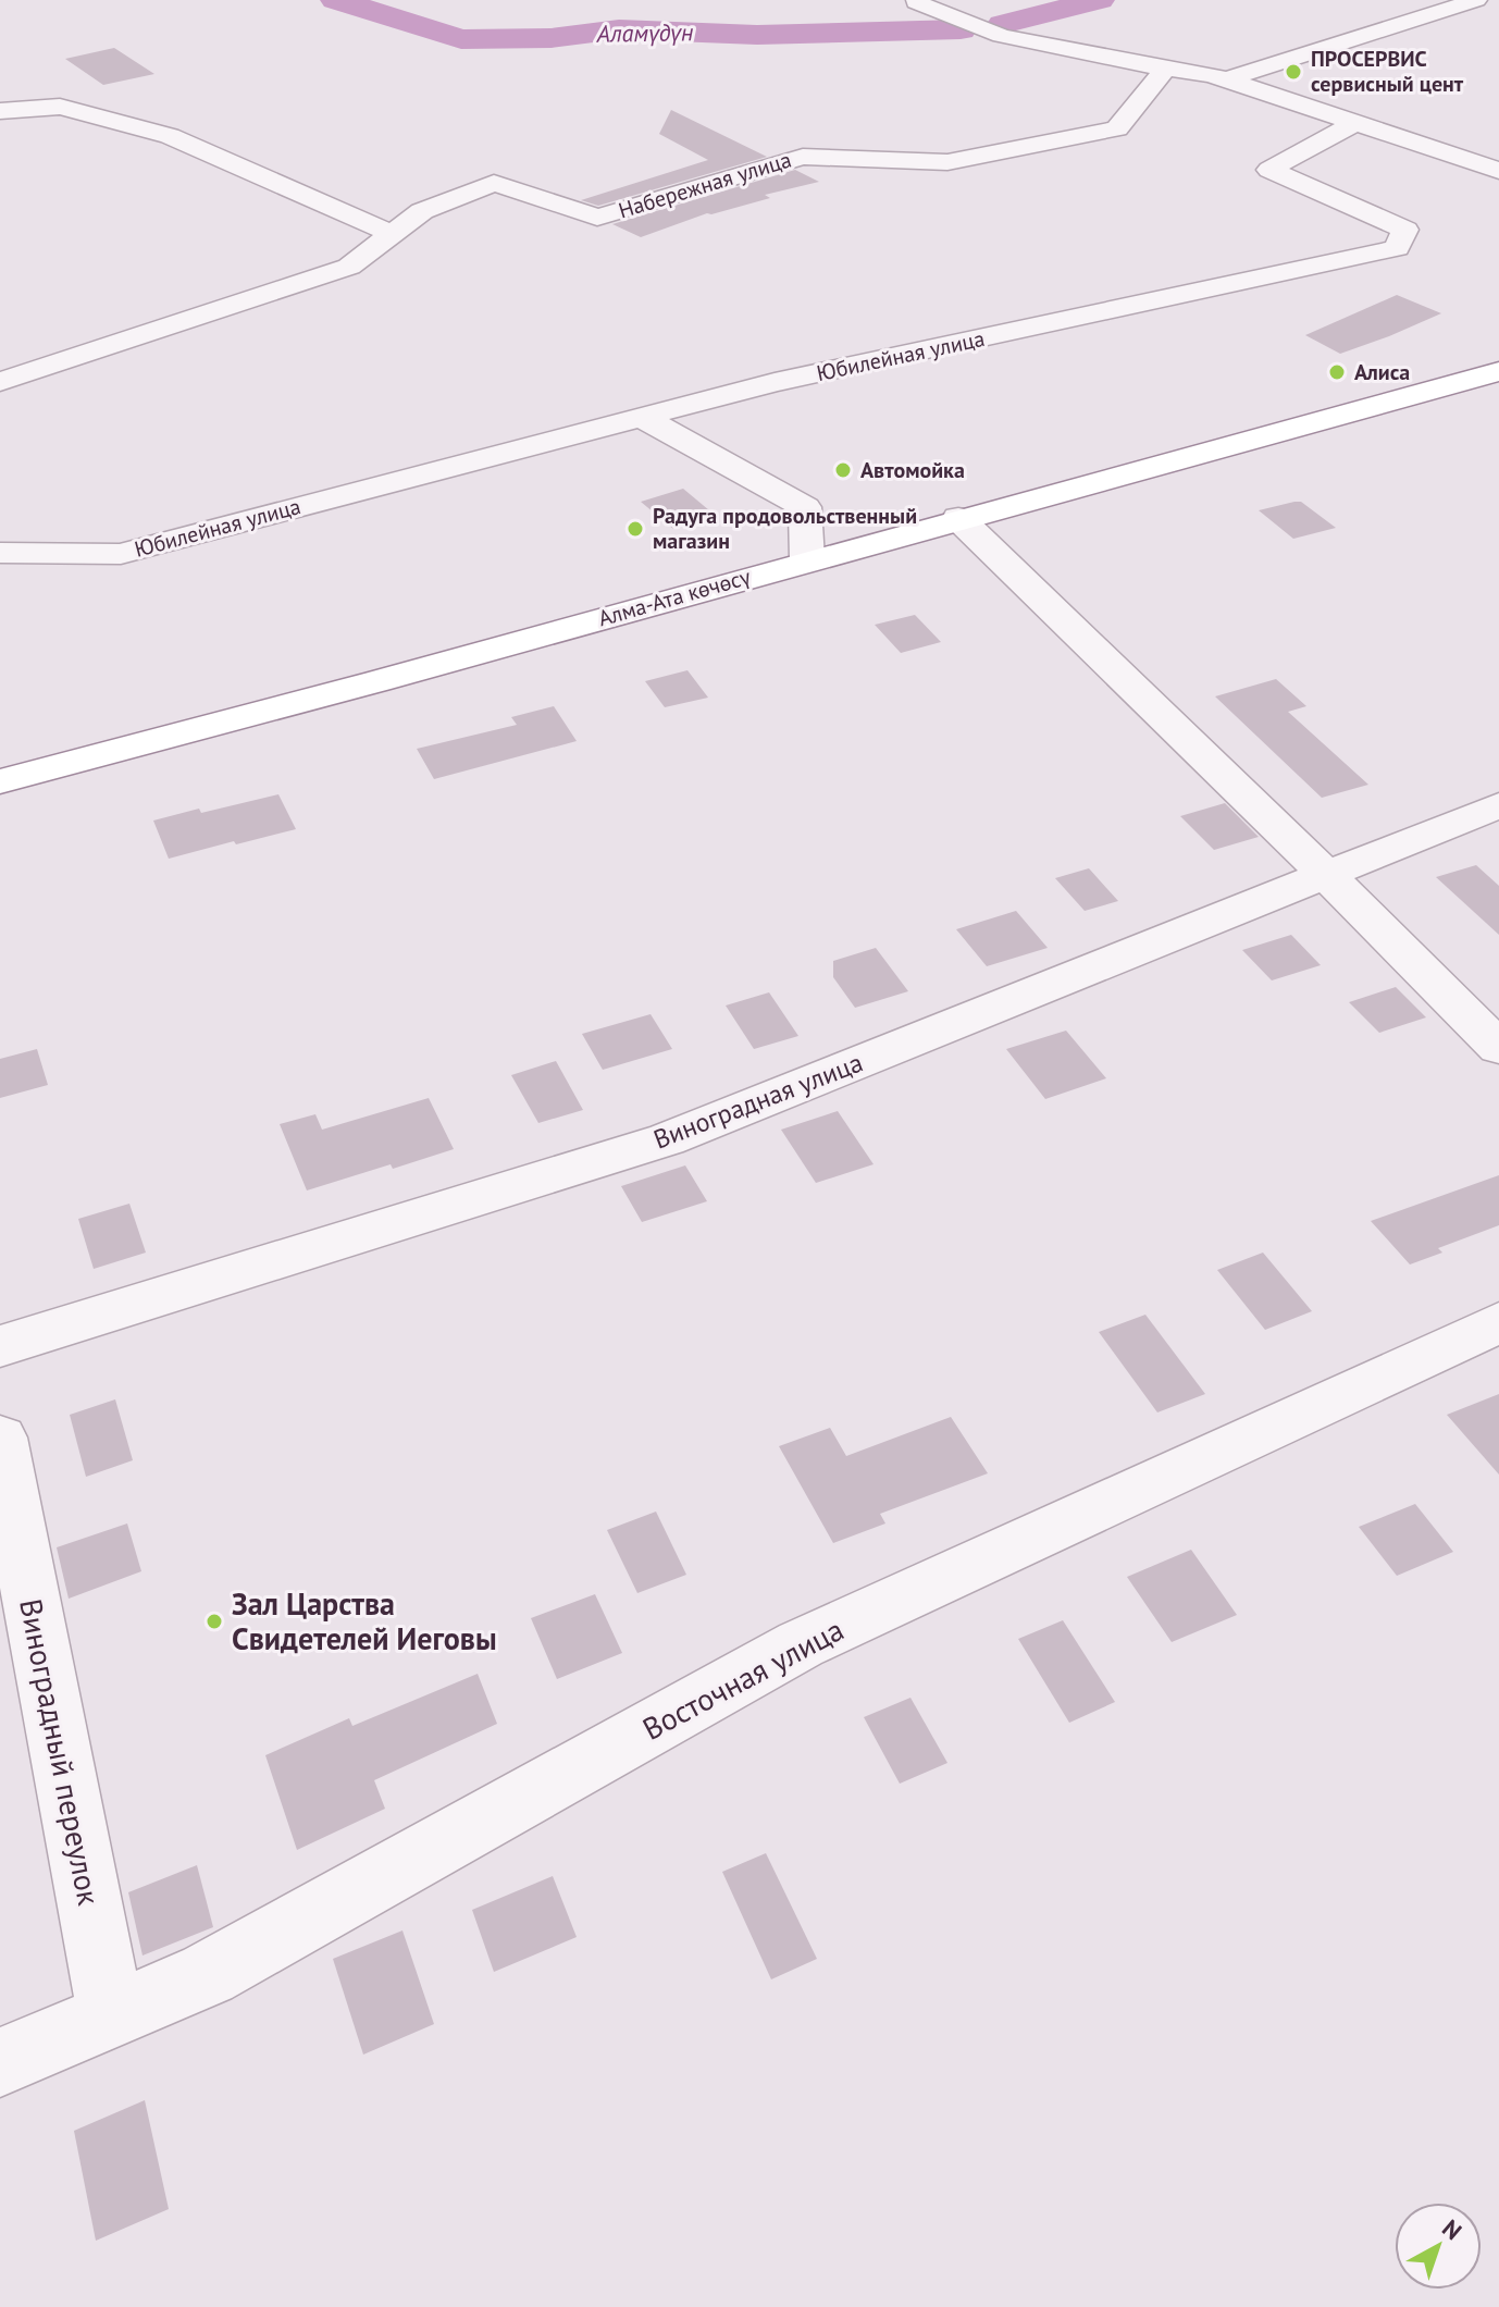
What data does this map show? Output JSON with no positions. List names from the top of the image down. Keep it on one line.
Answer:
{"streets":{"highway":["Алма-Ата көчөсү"],"street":["Набережная улица","Юбилейная улица","Виноградная улица","Восточная улица","Виноградный переулок"]},"crossings":[["Восточная улица","Виноградный переулок"]],"water":["Аламүдүн"],"places":["ПРОСЕРВИС сервисный цент","Алиса","Автомойка","Радуга продовольственный магазин","Зал Царства Свидетелей Иеговы"],"north":"top right"}
